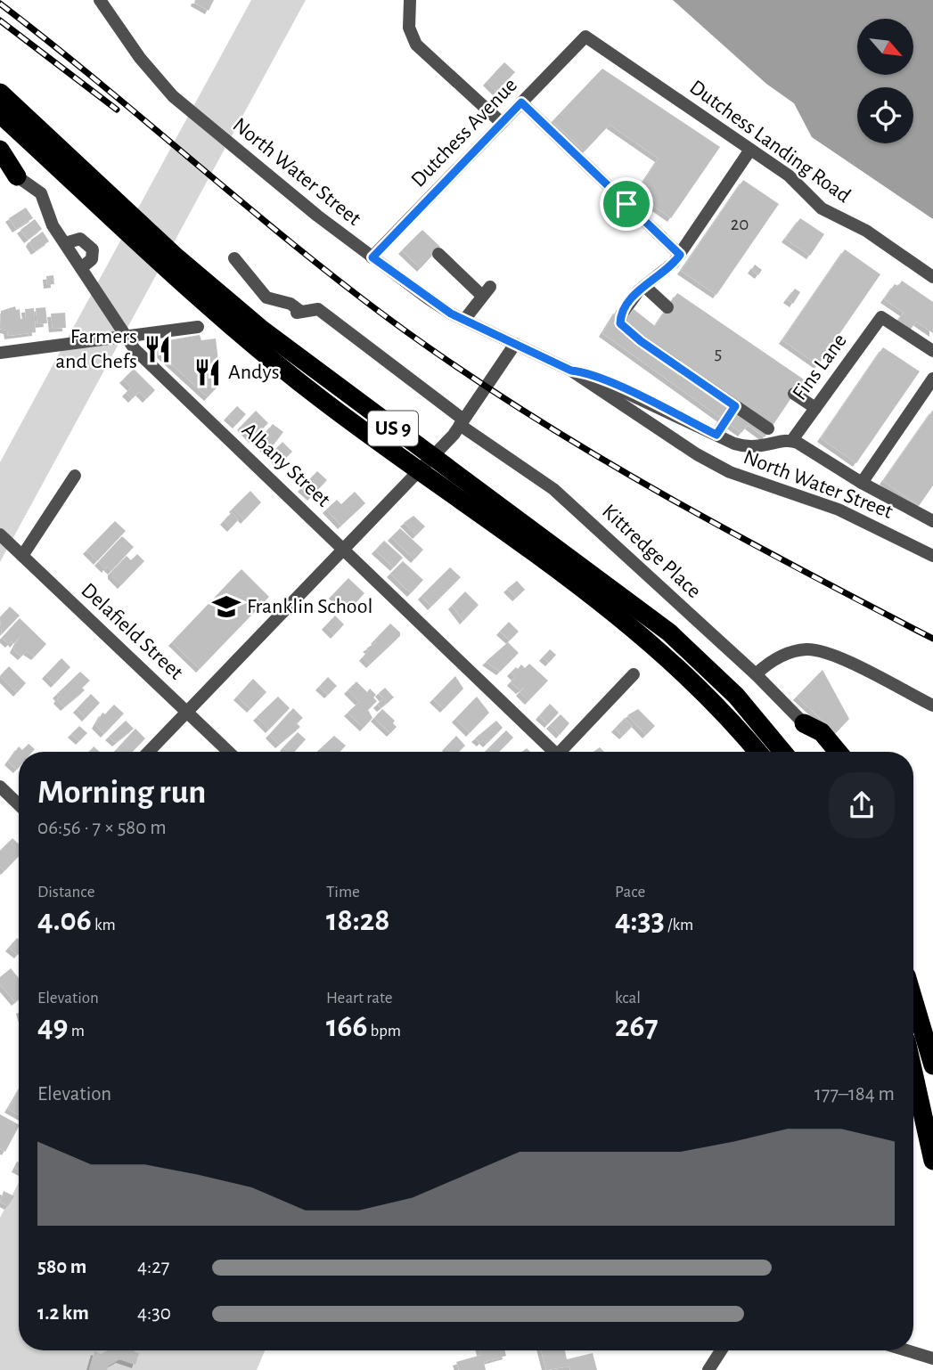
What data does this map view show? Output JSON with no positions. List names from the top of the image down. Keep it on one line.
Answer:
{"streets":{"highway":["US 9"],"street":["Dutchess Avenue","Dutchess Landing Road","North Water Street","Fins Lane","Albany Street","Kittredge Place","Delafield Street"]},"crossings":[["Dutchess Avenue","Dutchess Landing Road"],["Dutchess Avenue","North Water Street"]],"places":{"restaurant":["Farmers and Chefs","Andys"],"school or university":["Franklin School"]},"house_numbers":["20","5"],"north":"bottom right","page":{"heading":["Morning run","06:56 · 7 × 580 m"],"stats":[["Distance","4.06 km"],["Time","18:28"],["Pace","4:33 /km"],["Elevation","49 m"],["Heart rate","166 bpm"],["kcal","267"]],"chart":["Elevation","177–184 m"],"list":[{"name":"580 m","note":"4:27"},{"name":"1.2 km","note":"4:30"}]}}
